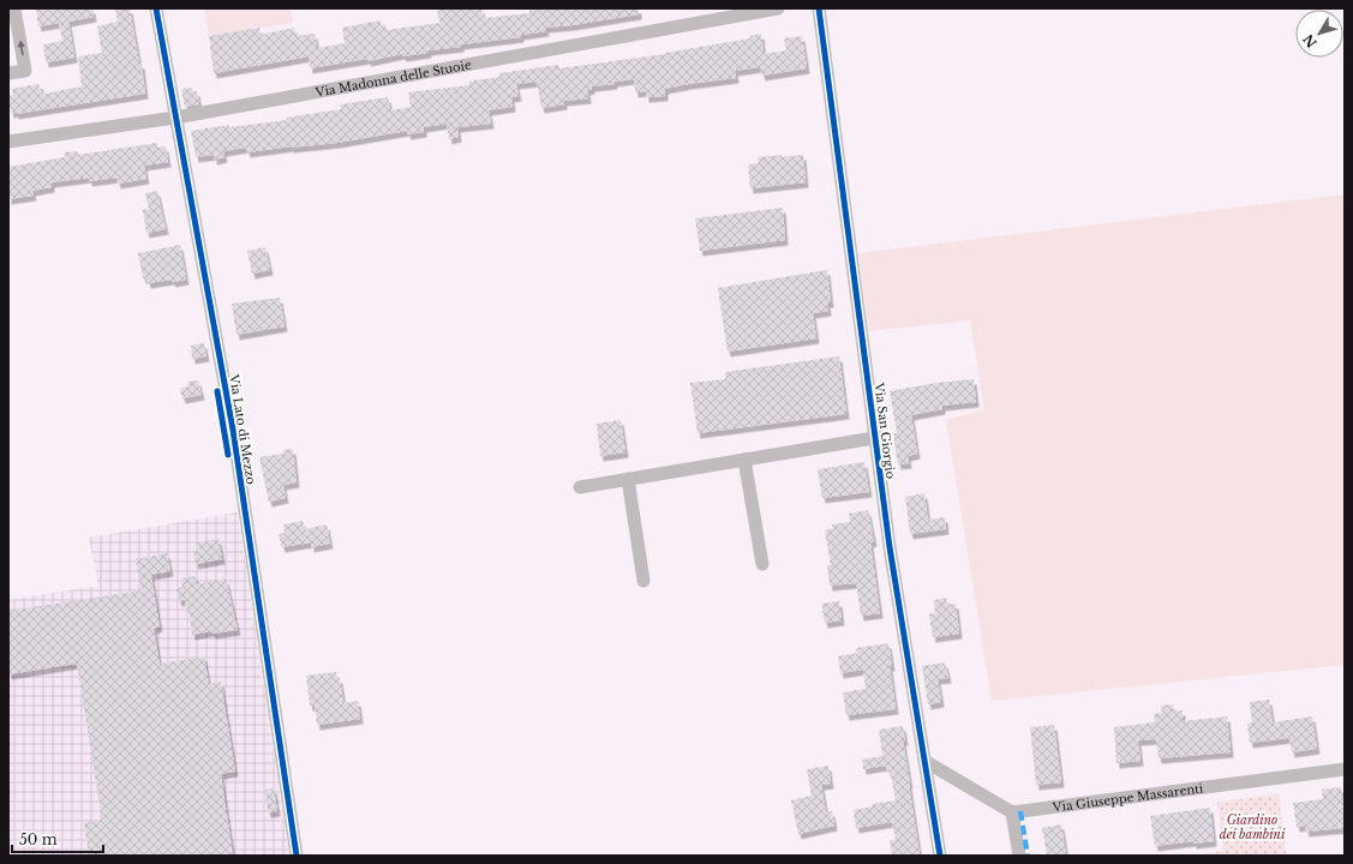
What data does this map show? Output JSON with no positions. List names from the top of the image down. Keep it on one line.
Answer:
{"streets":{"street":["Via Madonna delle Stuoie","Via Lato di Mezzo","Via San Giorgio","Via Giuseppe Massarenti"]},"crossings":[["Via Madonna delle Stuoie","Via Lato di Mezzo"]],"parks":["Giardino dei bambini"],"scale_bar":"50 m","north":"bottom left"}
